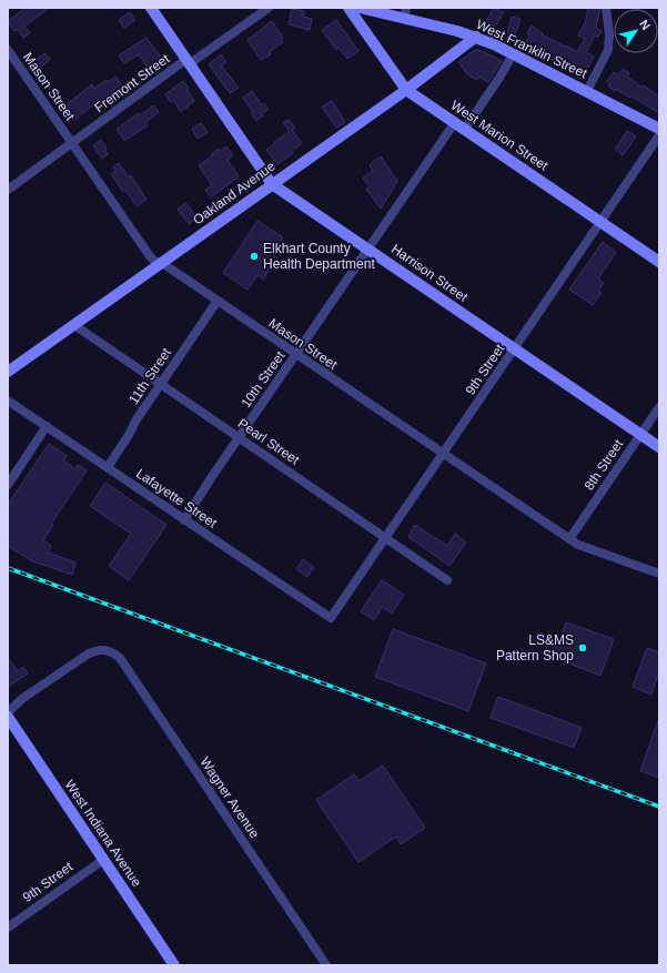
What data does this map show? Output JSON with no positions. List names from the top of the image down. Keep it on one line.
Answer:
{"streets":{"street":["West Franklin Street","Fremont Street","Mason Street","West Marion Street","Oakland Avenue","Harrison Street","9th Street","11th Street","10th Street","Pearl Street","8th Street","Lafayette Street","Wagner Avenue","West Indiana Avenue"]},"crossings":[["West Franklin Street","Oakland Avenue"],["West Franklin Street","10th Street"],["Fremont Street","Mason Street"],["Fremont Street","Harrison Street"],["Mason Street","Oakland Avenue"],["Mason Street","9th Street"],["Mason Street","11th Street"],["Mason Street","10th Street"],["Mason Street","8th Street"],["West Marion Street","Oakland Avenue"],["West Marion Street","9th Street"],["West Marion Street","10th Street"],["Oakland Avenue","Harrison Street"],["Oakland Avenue","Pearl Street"],["Harrison Street","9th Street"],["Harrison Street","10th Street"],["Harrison Street","8th Street"],["9th Street","Pearl Street"],["9th Street","Lafayette Street"],["9th Street","West Indiana Avenue"],["11th Street","Pearl Street"],["11th Street","Lafayette Street"],["10th Street","Pearl Street"],["10th Street","Lafayette Street"]],"places":["Elkhart County Health Department","LS&MS Pattern Shop"],"north":"top right"}
